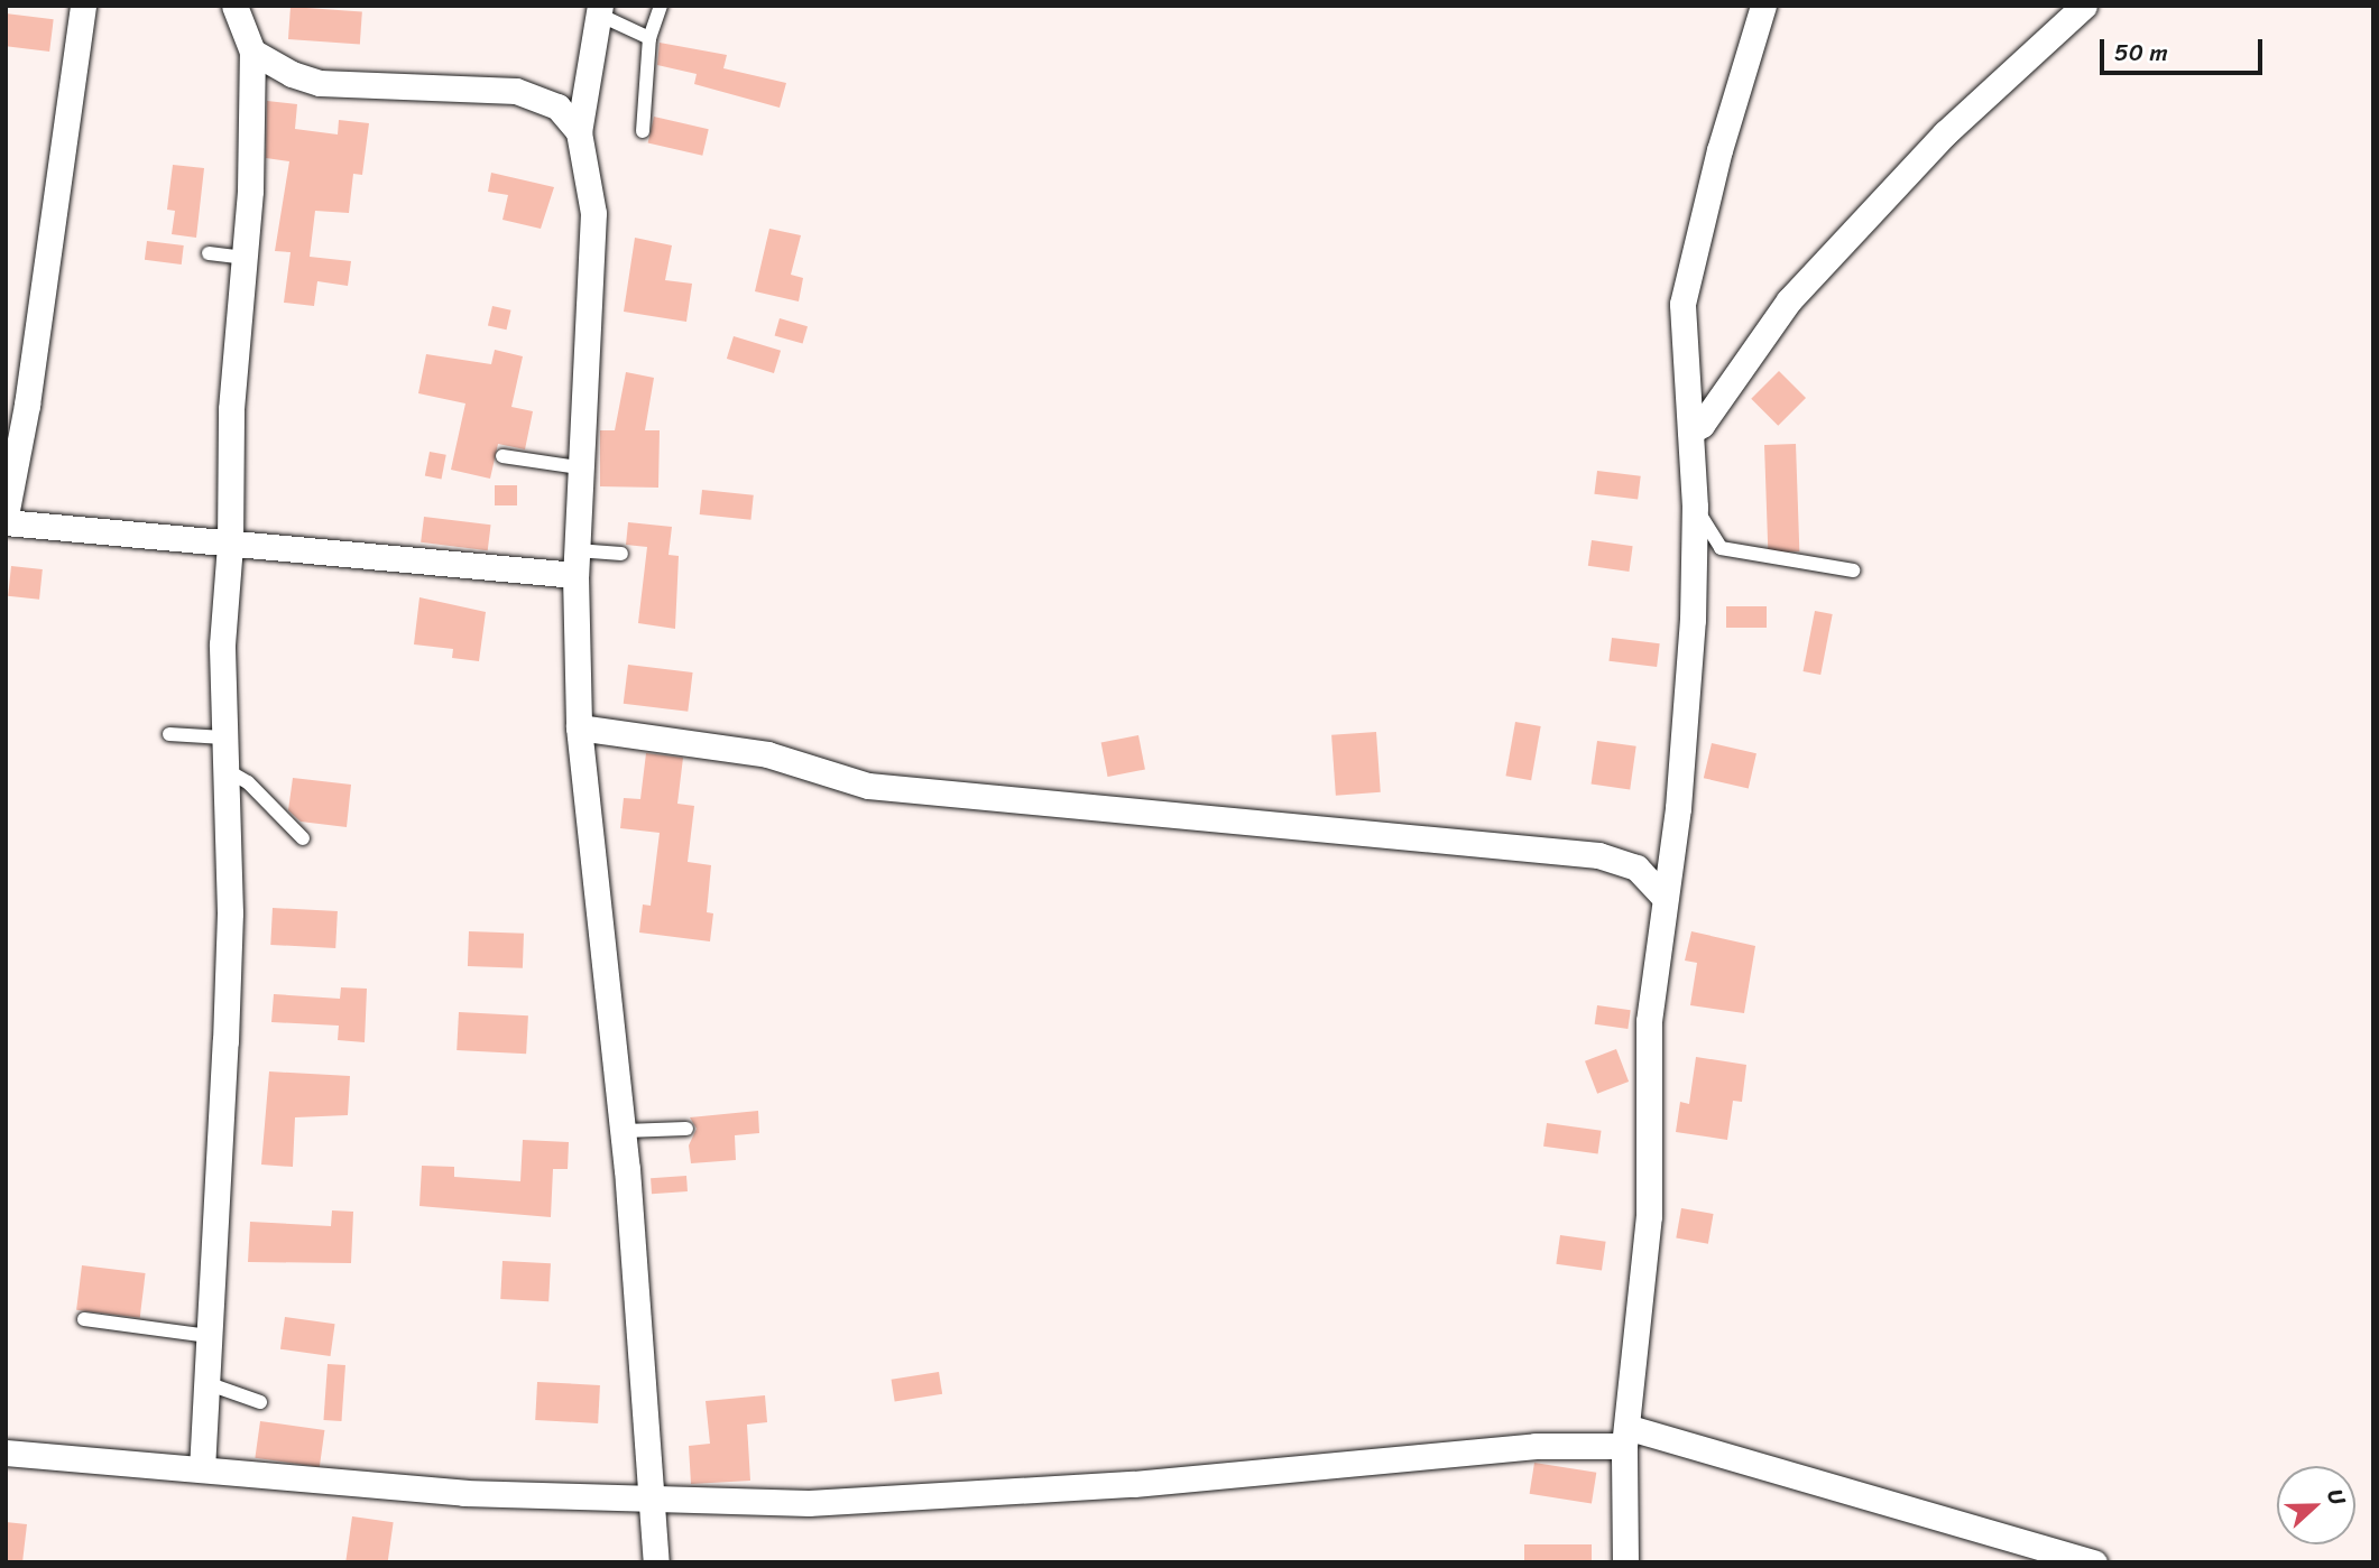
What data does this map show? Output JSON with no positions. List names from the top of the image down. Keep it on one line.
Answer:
{"scale_bar":"50 m","north":"right"}
